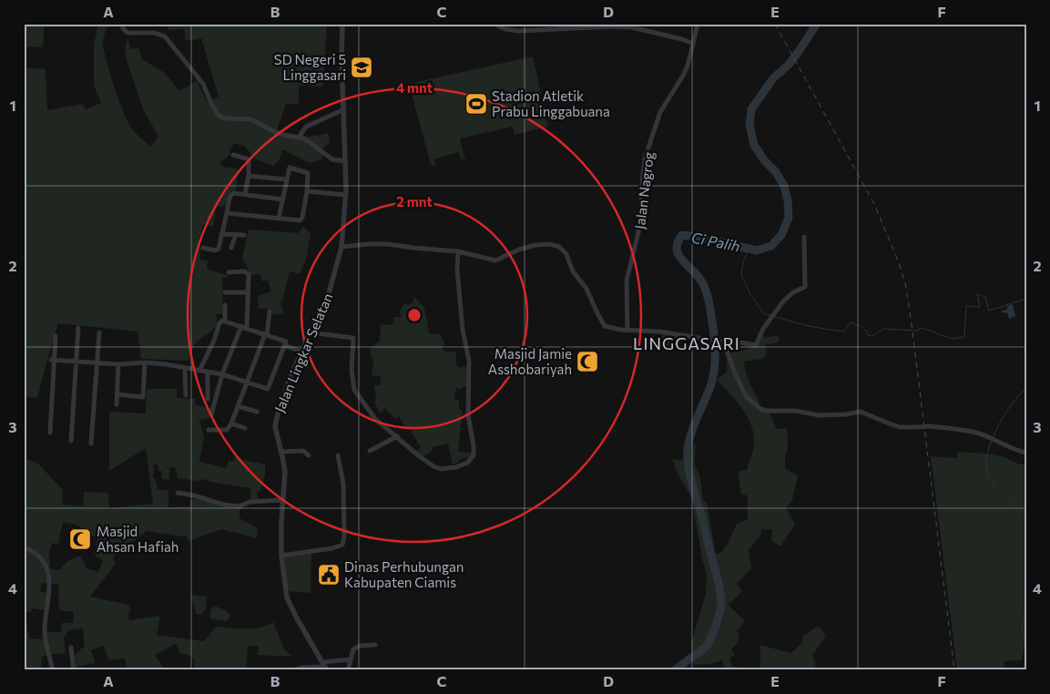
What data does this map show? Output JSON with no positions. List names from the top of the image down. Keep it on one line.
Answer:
{"streets":{"street":["Jalan Nagrog","Jalan Lingkar Selatan"]},"districts":["LINGGASARI"],"water":["Ci Palih"],"places":{"school or university":["SD Negeri 5 Linggasari"],"sports":["Stadion Atletik Prabu Linggabuana"],"mosque":["Masjid Jamie Asshobariyah","Masjid Ahsan Hafiah"],"public building":["Dinas Perhubungan Kabupaten Ciamis"]},"grid":{"columns":["A","B","C","D","E","F"],"rows":["1","2","3","4"]},"rings":["4 mnt","2 mnt"]}
